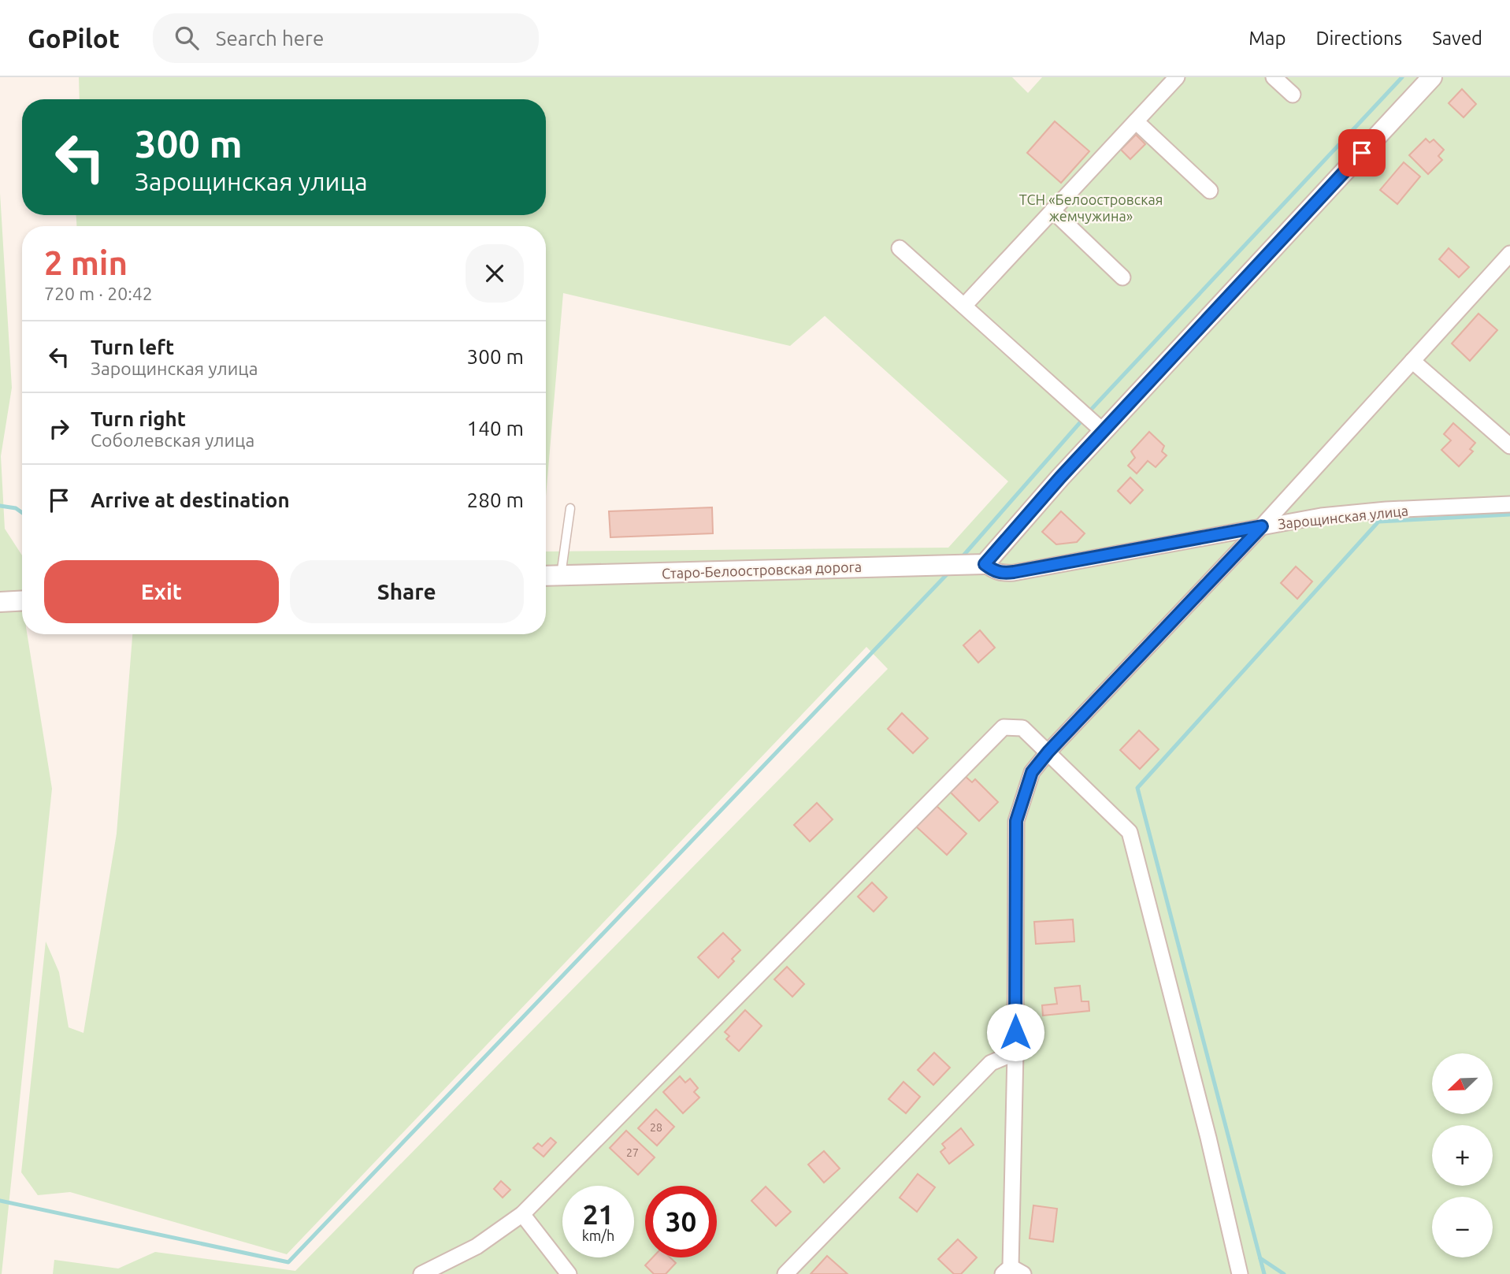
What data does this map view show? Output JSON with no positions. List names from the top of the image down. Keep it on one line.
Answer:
{"streets":{"street":["Зарощинская улица","Старо-Белоостровская дорога"]},"crossings":[["Зарощинская улица","Старо-Белоостровская дорога"]],"parks":["ТСН «Белоостровская жемчужина»"],"house_numbers":["28","27"],"north":"bottom left","page":{"header":"GoPilot","search":"Search here","nav":["Map","Directions","Saved"],"turn":["300 m","Зарощинская улица"],"heading":["2 min","720 m · 20:42"],"list":[{"name":"Turn left","note":"Зарощинская улица","value":"300 m"},{"name":"Turn right","note":"Соболевская улица","value":"140 m"},{"name":"Arrive at destination","value":"280 m"}],"buttons":["Exit","Share"],"map_buttons":["+","−"],"speed":"21 km/h","limit":"30"}}
